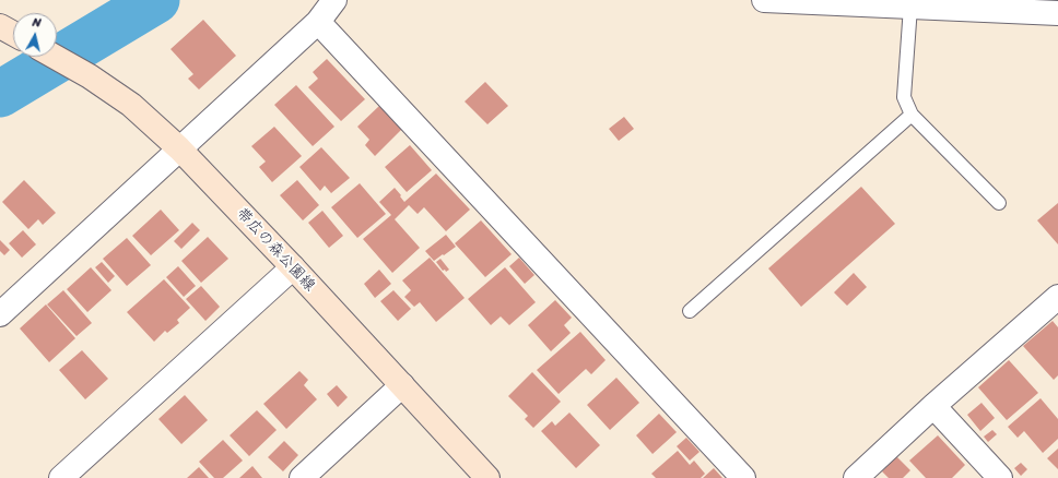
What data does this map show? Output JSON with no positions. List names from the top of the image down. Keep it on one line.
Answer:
{"streets":{"main road":["帯広の森公園線"]},"north":"top"}
